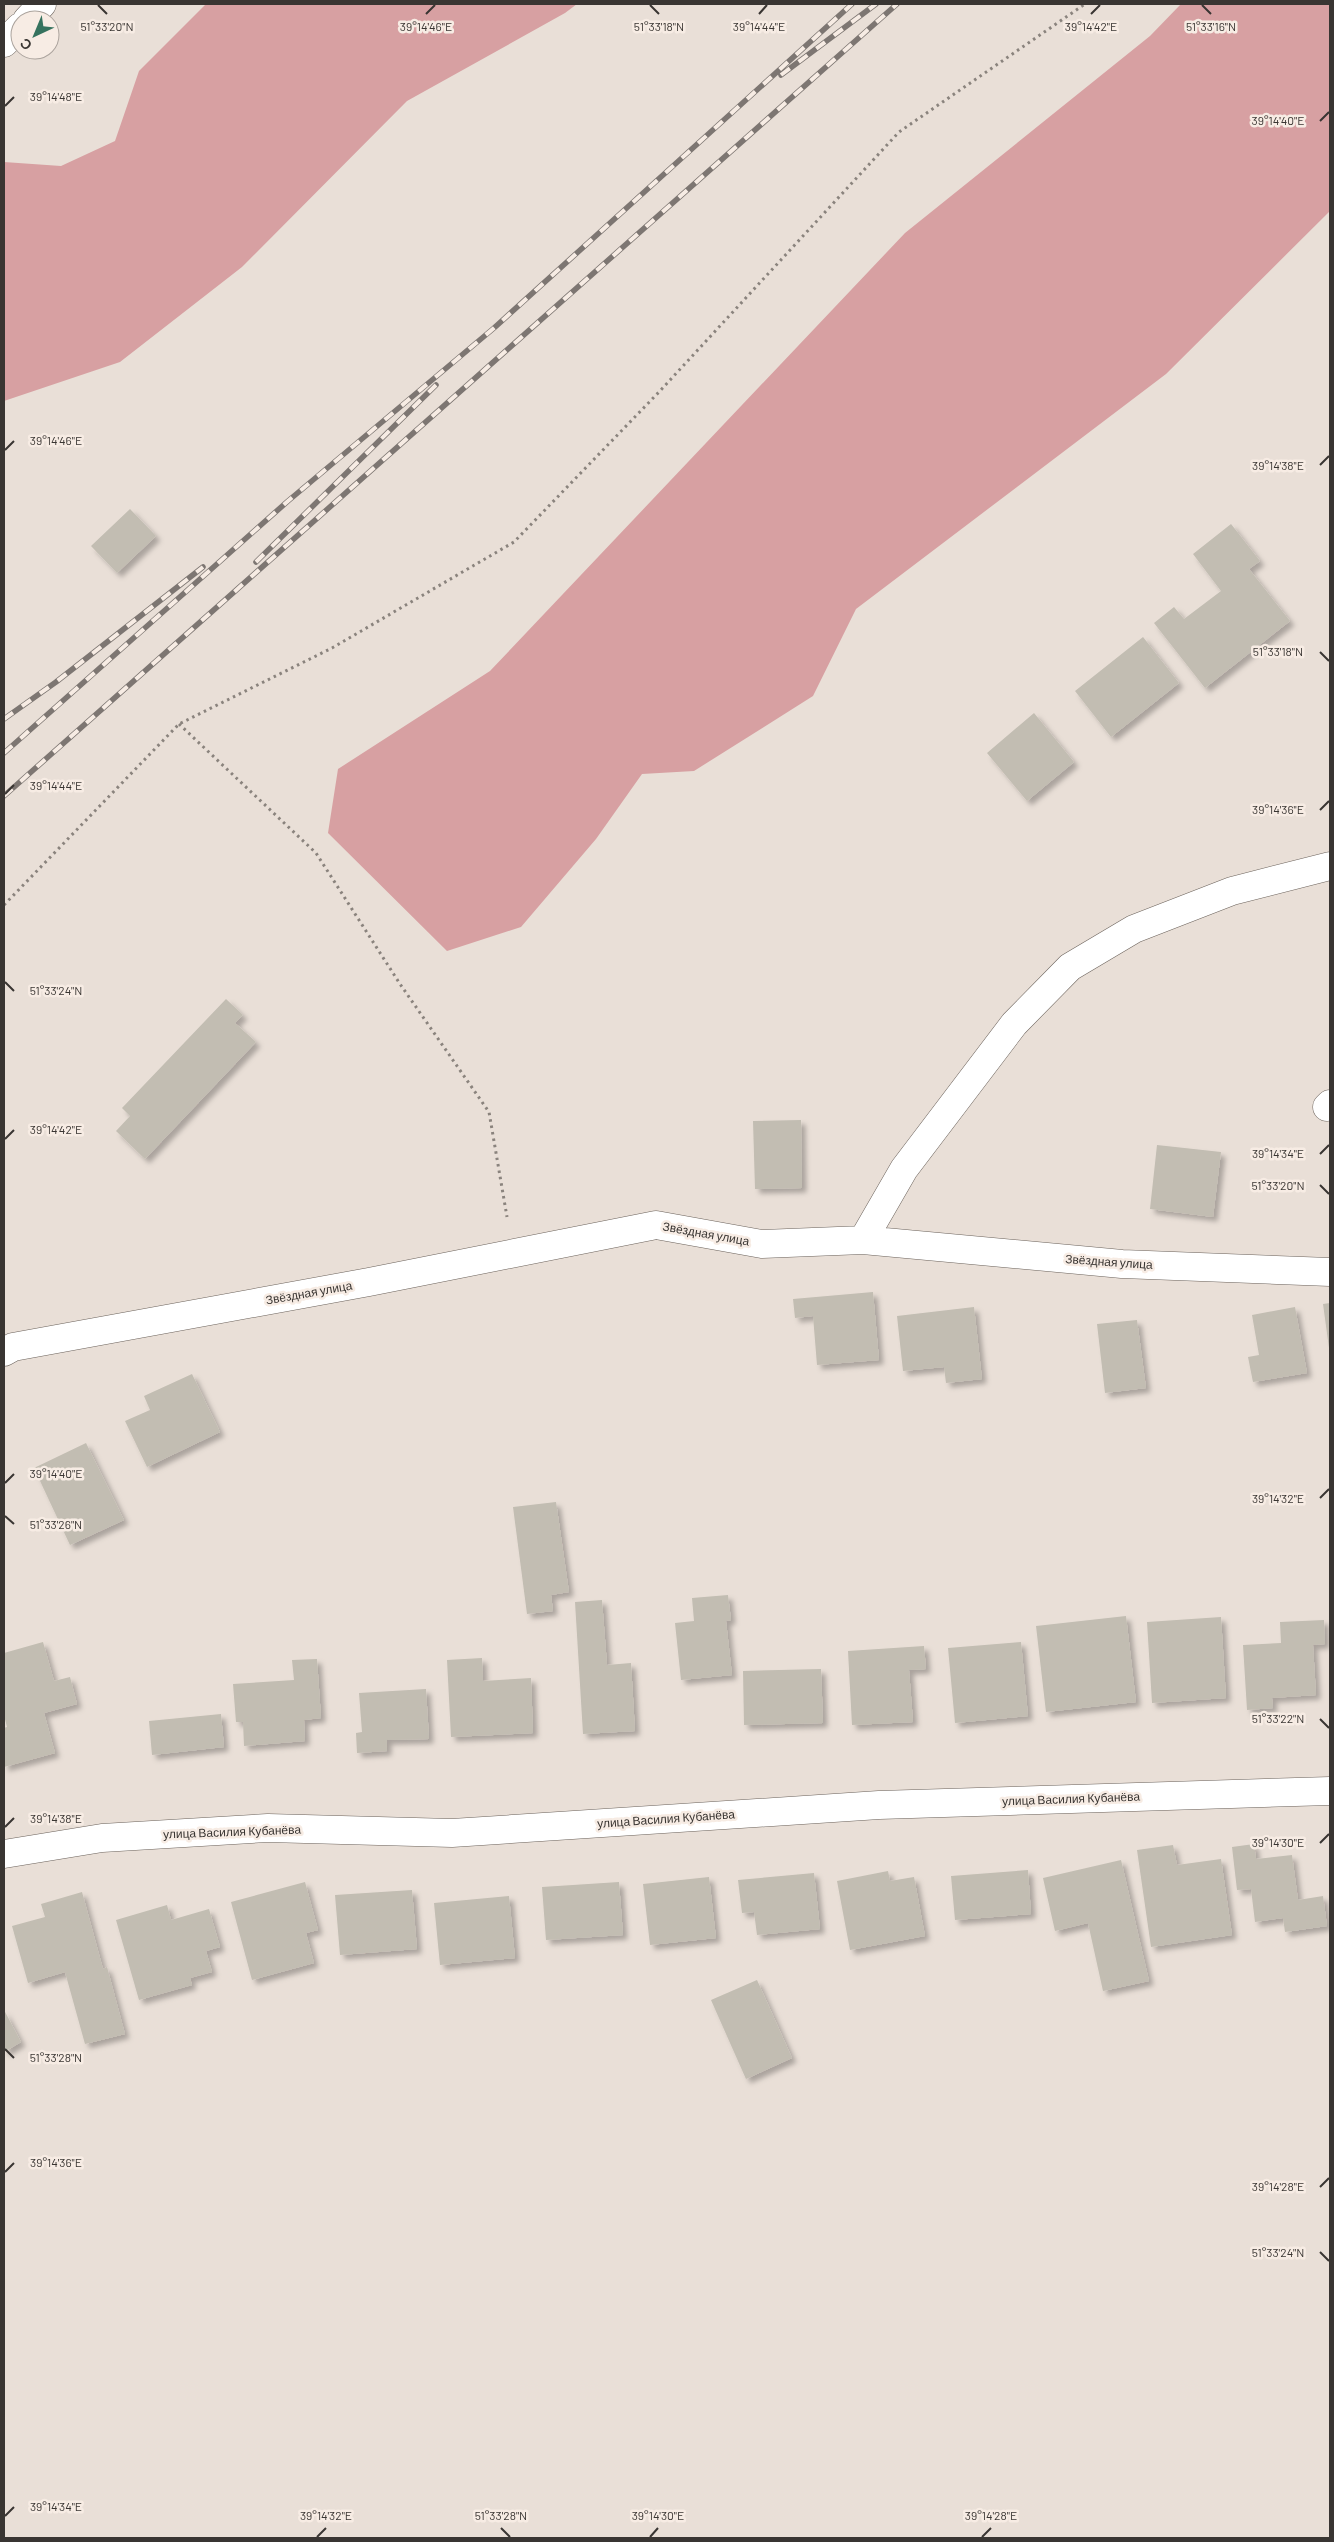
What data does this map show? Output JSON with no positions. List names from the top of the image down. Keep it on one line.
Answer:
{"streets":{"street":["Звёздная улица","улица Василия Кубанёва"]},"north":"bottom left","coordinates":["51°33'18\"N","51°33'20\"N","51°33'16\"N","39°14'46\"E","39°14'44\"E","39°14'42\"E","39°14'48\"E","39°14'40\"E","39°14'38\"E","39°14'36\"E","51°33'24\"N","39°14'34\"E","39°14'32\"E","51°33'26\"N","51°33'22\"N","39°14'30\"E","51°33'28\"N","39°14'28\"E"]}
